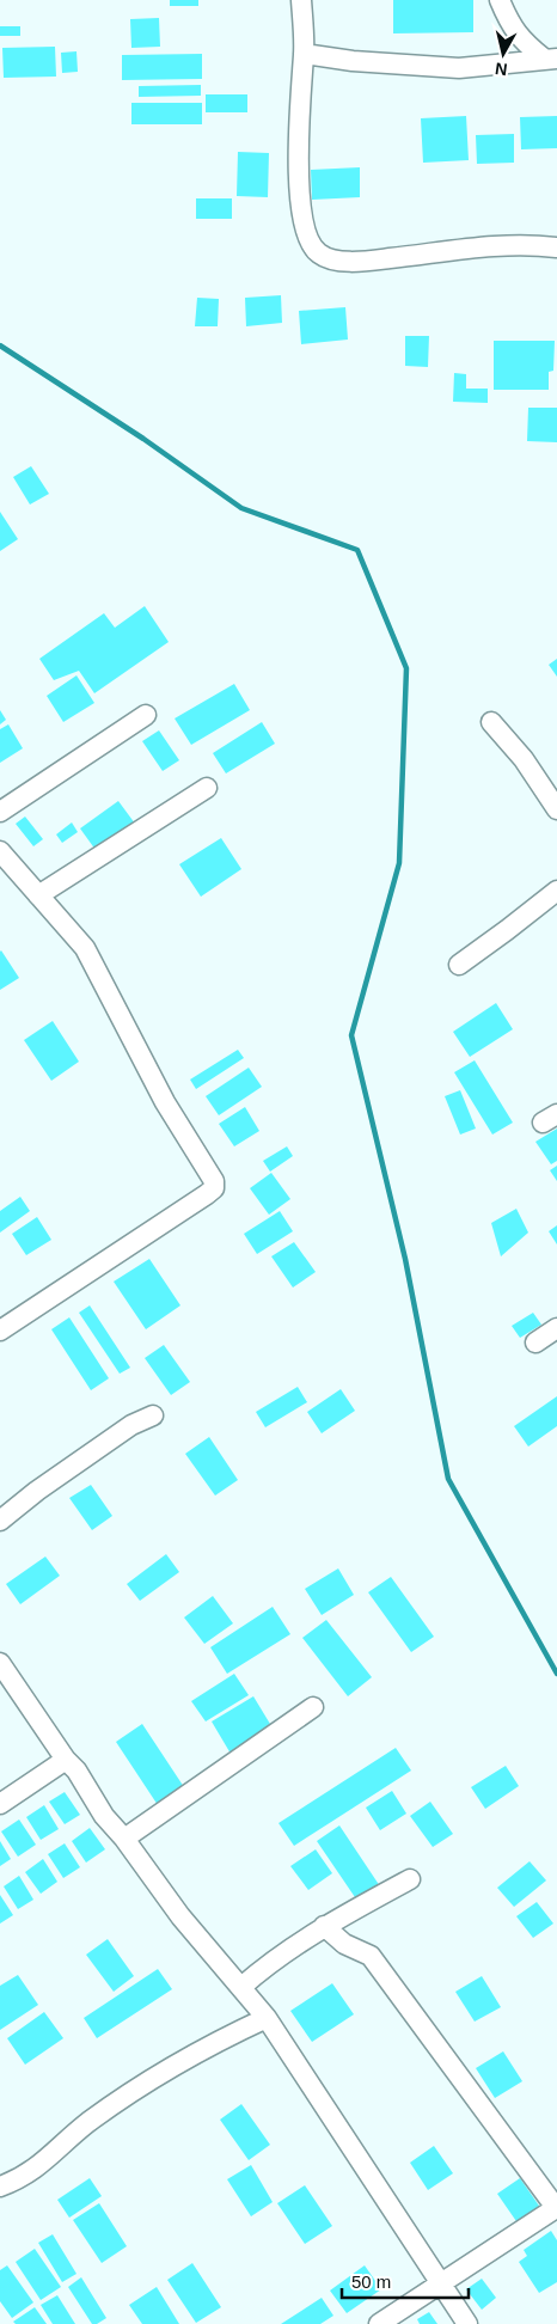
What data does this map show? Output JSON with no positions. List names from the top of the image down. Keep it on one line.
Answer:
{"scale_bar":"50 m","north":"bottom"}
